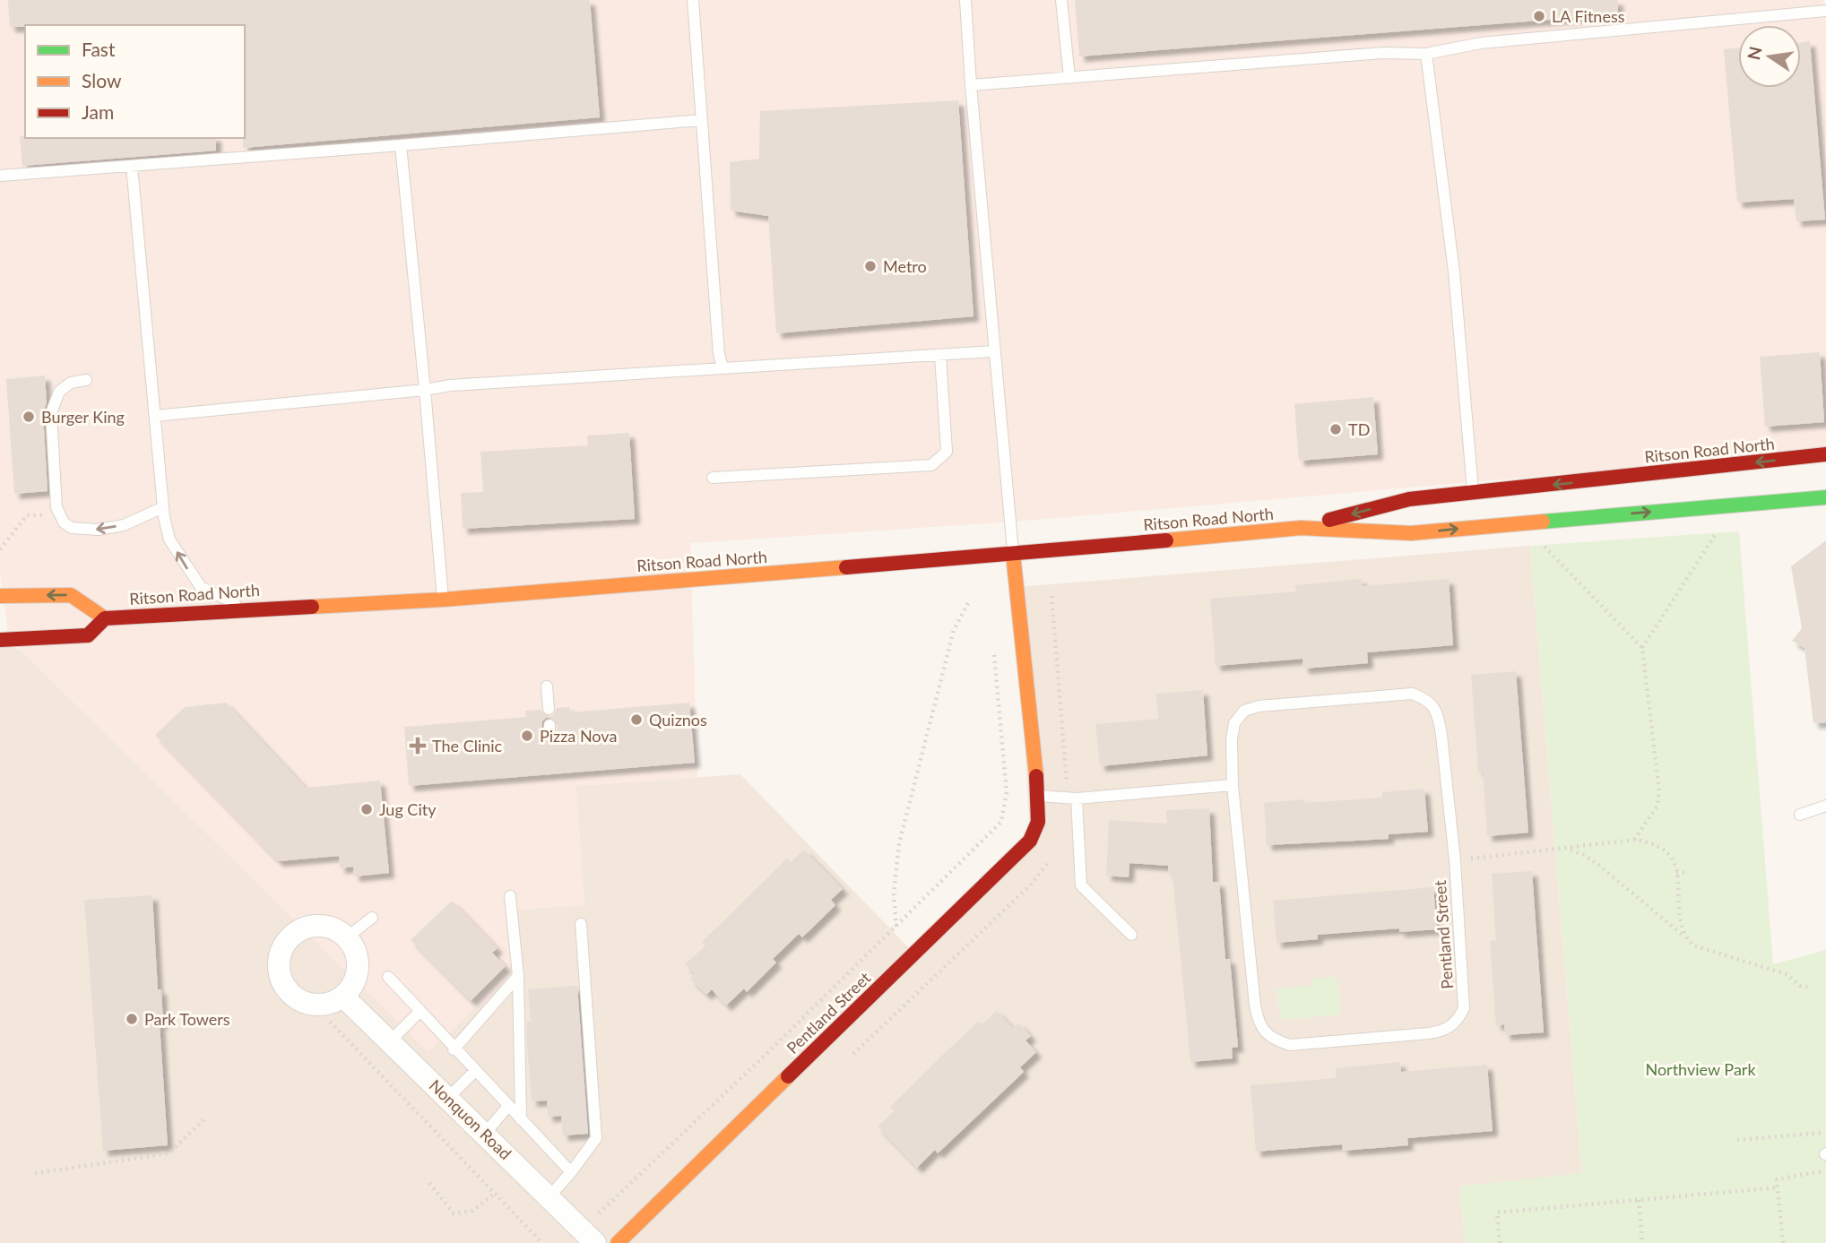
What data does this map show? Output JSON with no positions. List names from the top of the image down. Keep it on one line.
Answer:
{"streets":{"main road":["Ritson Road North","Pentland Street"],"street":["Nonquon Road"]},"crossings":[["Ritson Road North","Pentland Street"]],"parks":["Northview Park"],"places":{"other":["LA Fitness","Metro","Burger King","TD","Quiznos","Pizza Nova","Jug City","Park Towers"],"health":["The Clinic"]},"legend":["Fast","Slow","Jam"],"north":"left"}
